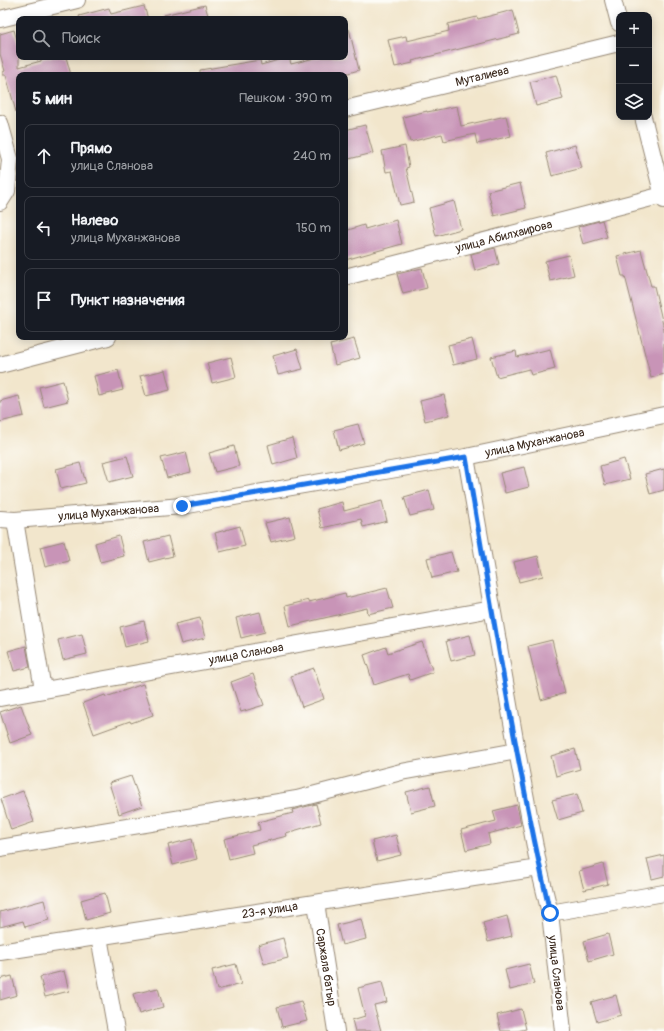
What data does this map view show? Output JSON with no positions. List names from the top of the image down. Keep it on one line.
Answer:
{"streets":{"street":["Муталиева","улица Абилхаирова","улица Муханжанова","улица Сланова","23-я улица","Саржала батыр"]},"crossings":[["улица Муханжанова","улица Сланова"],["улица Сланова","23-я улица"],["23-я улица","Саржала батыр"]],"page":{"map_buttons":["+","−"],"search":"Поиск","heading":["5 мин","Пешком · 390 m"],"list":[["Прямо","улица Сланова","240 m"],["Налево","улица Муханжанова","150 m"],"Пункт назначения"]}}
